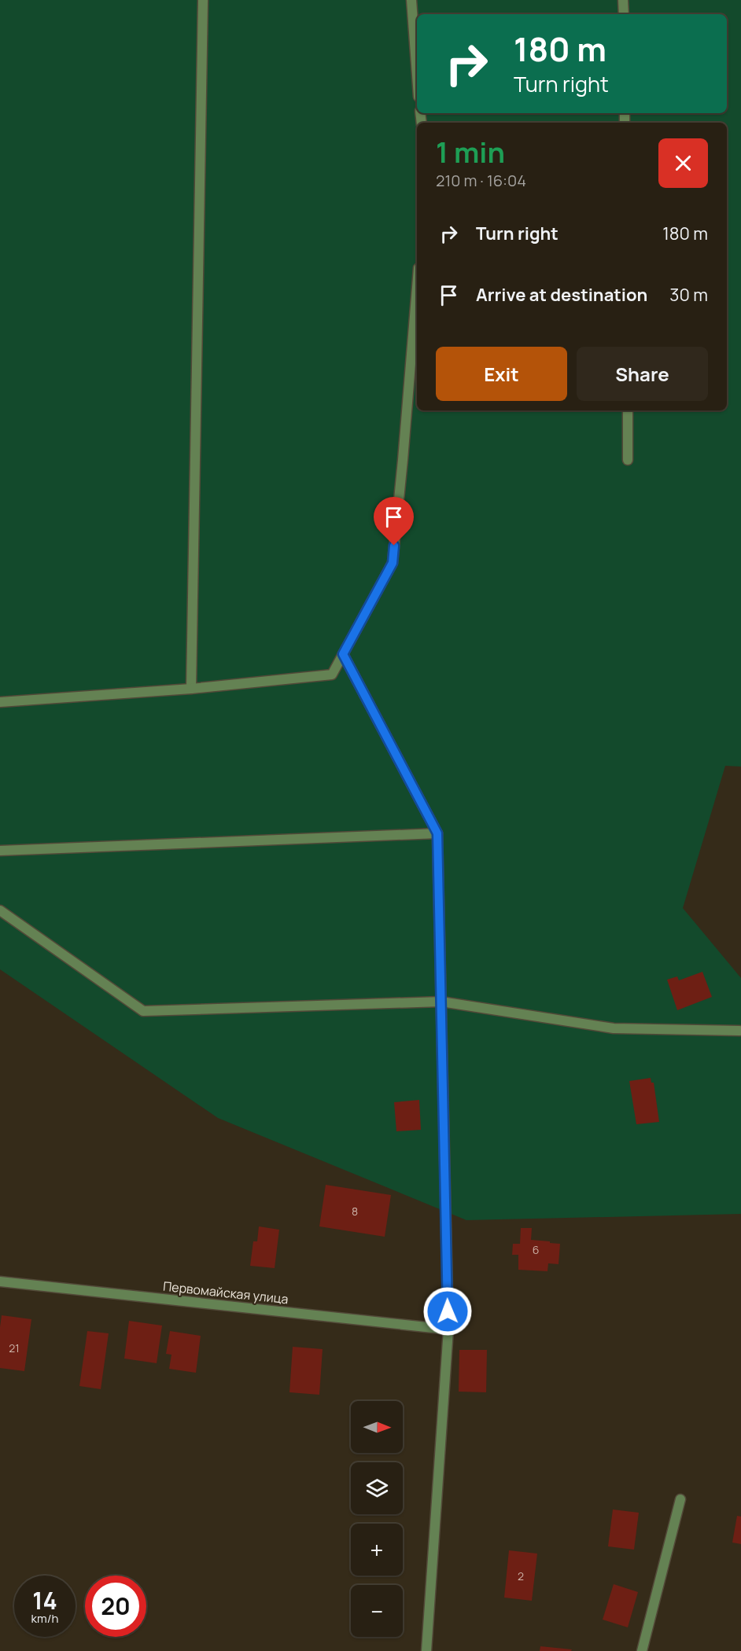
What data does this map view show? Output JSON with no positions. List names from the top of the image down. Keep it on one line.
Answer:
{"streets":{"street":["Первомайская улица"]},"house_numbers":["8","6","21","2"],"north":"right","page":{"turn":["180 m","Turn right"],"heading":["1 min","210 m · 16:04"],"list":[{"name":"Turn right","value":"180 m"},{"name":"Arrive at destination","value":"30 m"}],"buttons":["Exit","Share"],"map_buttons":["+","−"],"speed":"14 km/h","limit":"20"}}
